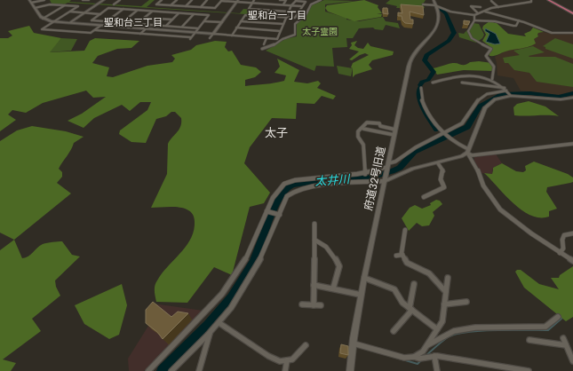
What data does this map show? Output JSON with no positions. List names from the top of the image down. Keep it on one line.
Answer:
{"streets":{"street":["府道32号旧道"]},"districts":["聖和台一丁目","聖和台三丁目","太子"],"water":["太井川"],"parks":["太子霊園"]}
